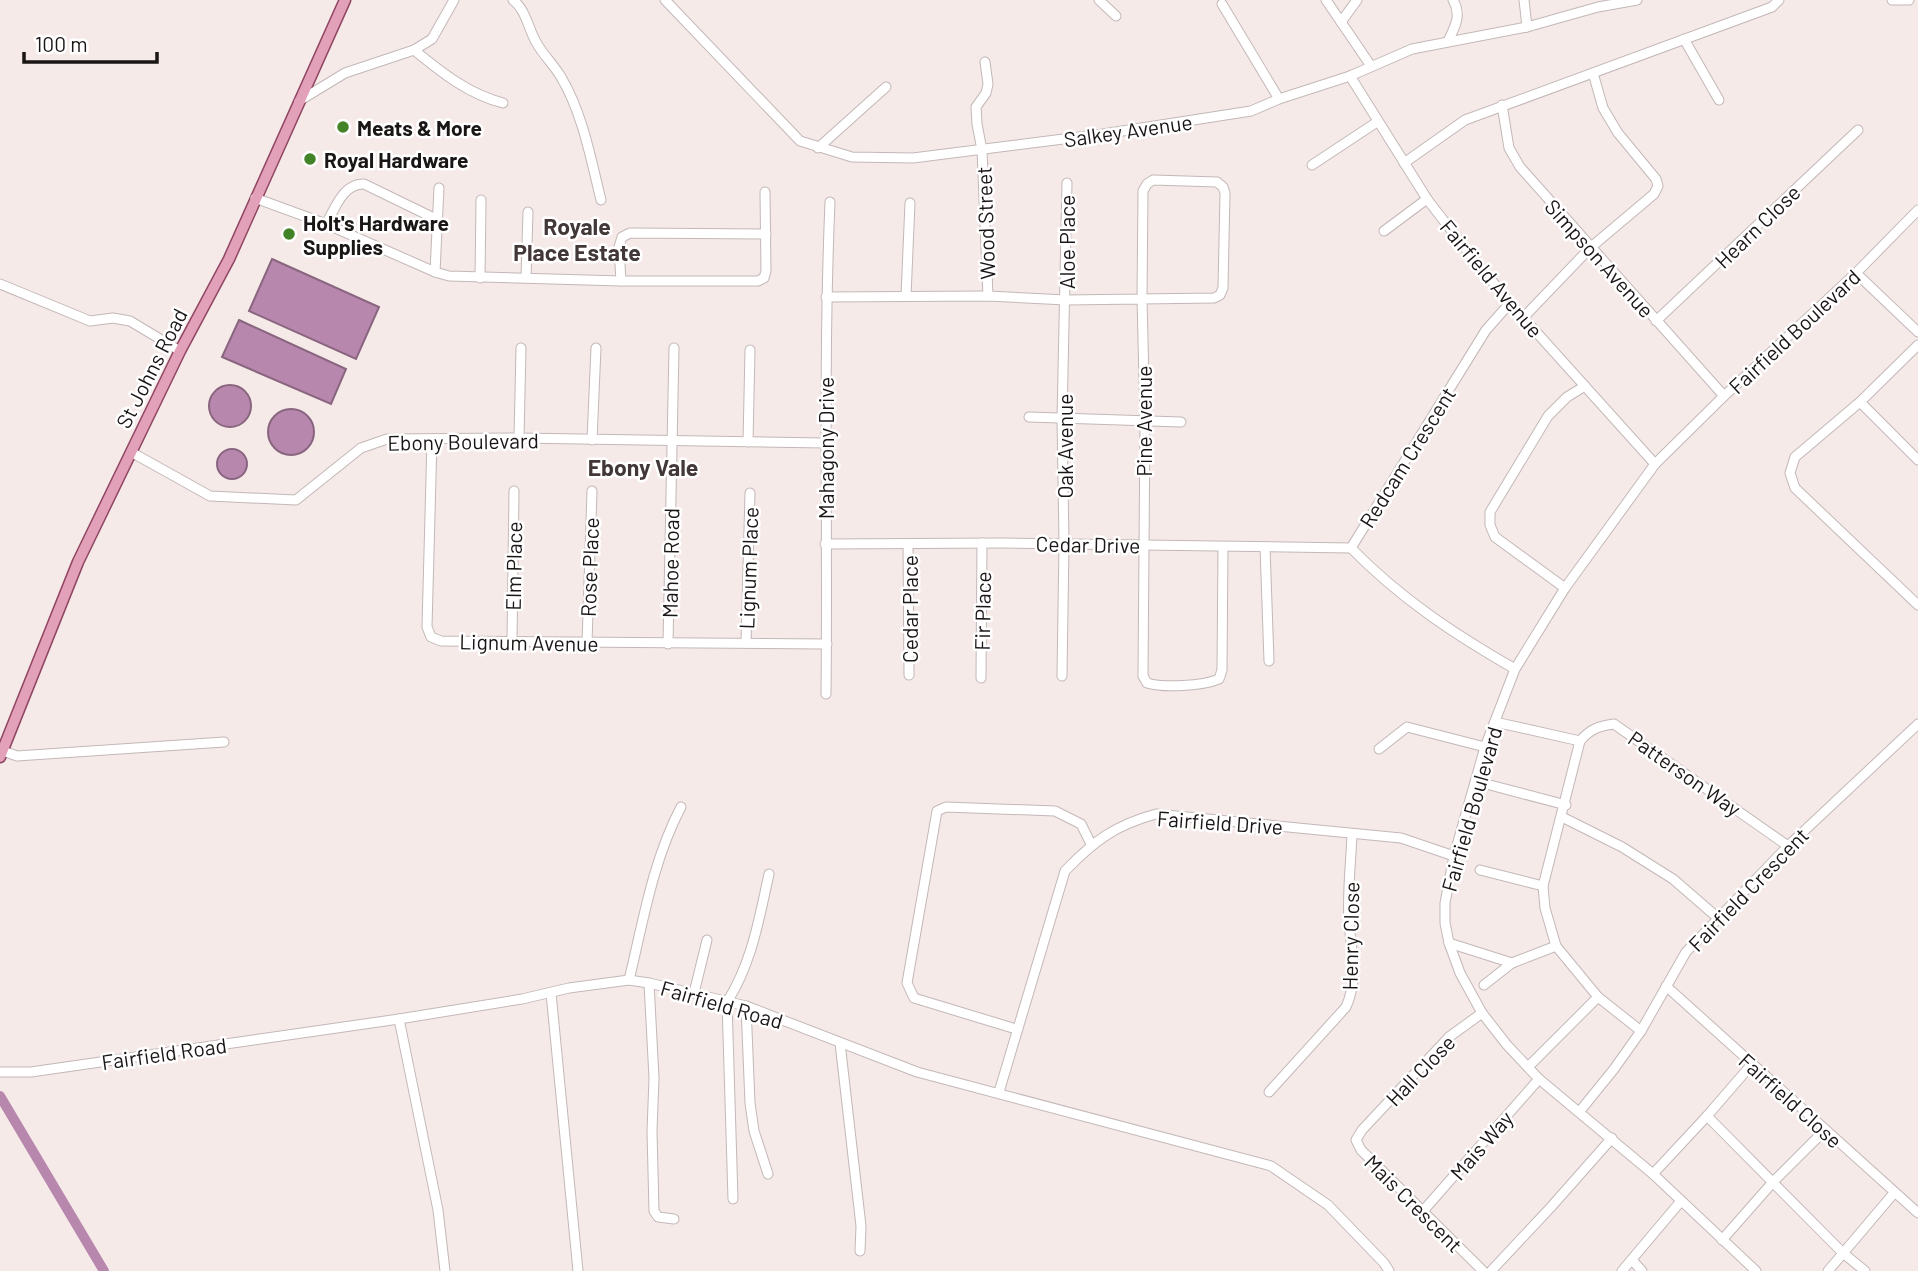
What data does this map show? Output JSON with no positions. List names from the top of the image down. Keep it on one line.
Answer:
{"streets":{"main road":["St Johns Road"],"street":["Salkey Avenue","Wood Street","Hearn Close","Aloe Place","Simpson Avenue","Fairfield Avenue","Fairfield Boulevard","Pine Avenue","Ebony Boulevard","Oak Avenue","Mahagony Drive","Redcam Crescent","Cedar Drive","Mahoe Road","Elm Place","Rose Place","Lignum Place","Cedar Place","Fir Place","Lignum Avenue","Patterson Way","Fairfield Drive","Fairfield Crescent","Henry Close","Fairfield Road","Hall Close","Fairfield Close","Mais Way","Mais Crescent"]},"crossings":[["Salkey Avenue","Wood Street"],["Salkey Avenue","Fairfield Avenue"],["Hearn Close","Simpson Avenue"],["Aloe Place","Oak Avenue"],["Simpson Avenue","Fairfield Boulevard"],["Fairfield Avenue","Fairfield Boulevard"],["Fairfield Avenue","Redcam Crescent"],["Fairfield Boulevard","Redcam Crescent"],["Fairfield Boulevard","Fairfield Drive"],["Fairfield Boulevard","Fairfield Crescent"],["Fairfield Boulevard","Hall Close"],["Fairfield Boulevard","Mais Way"],["St Johns Road","Ebony Boulevard"],["Pine Avenue","Cedar Drive"],["Ebony Boulevard","Mahagony Drive"],["Ebony Boulevard","Mahoe Road"],["Ebony Boulevard","Lignum Avenue"],["Oak Avenue","Cedar Drive"],["Mahagony Drive","Cedar Drive"],["Mahagony Drive","Lignum Avenue"],["Redcam Crescent","Cedar Drive"],["Cedar Drive","Cedar Place"],["Cedar Drive","Fir Place"],["Mahoe Road","Lignum Avenue"],["Elm Place","Lignum Avenue"],["Rose Place","Lignum Avenue"],["Lignum Place","Lignum Avenue"],["Patterson Way","Fairfield Crescent"],["Fairfield Drive","Henry Close"],["Fairfield Drive","Fairfield Road"],["Fairfield Crescent","Fairfield Close"],["Hall Close","Mais Crescent"],["Mais Way","Mais Crescent"]],"districts":["Royale Place Estate","Ebony Vale"],"places":["Meats & More","Royal Hardware","Holt's Hardware Supplies"],"scale_bar":"100 m"}
